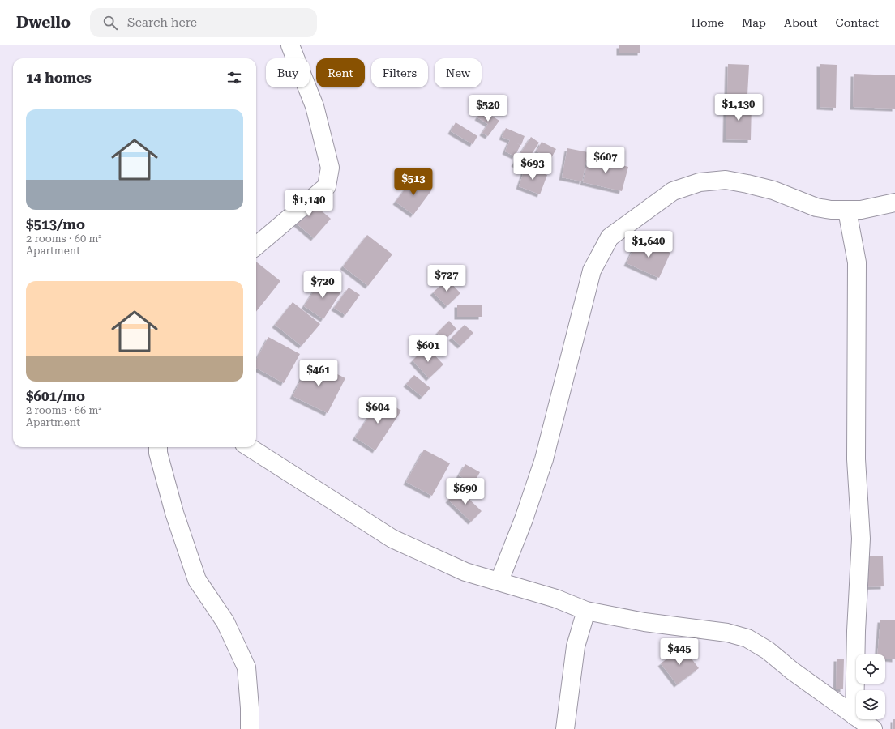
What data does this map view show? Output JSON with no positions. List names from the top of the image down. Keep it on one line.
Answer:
{"page":{"header":"Dwello","search":"Search here","nav":["Home","Map","About","Contact"],"chip":["Buy","Rent","Filters","New"],"heading":"14 homes","price":["$1,130","$520","$607","$693","$513","$1,140","$1,640","$727","$720","$601","$461","$604","$690","$445"],"list":[{"name":"$513/mo","note":"2 rooms · 60 m² · Apartment"},{"name":"$601/mo","note":"2 rooms · 66 m² · Apartment"}]}}
